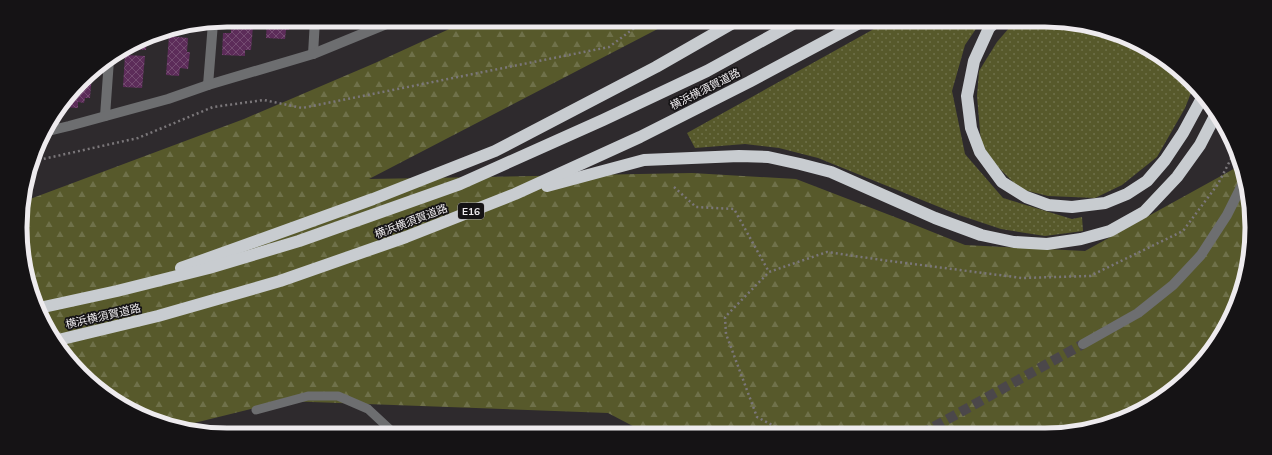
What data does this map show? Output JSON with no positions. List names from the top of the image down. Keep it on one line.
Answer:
{"streets":{"highway":["横浜横須賀道路","E16"]}}
